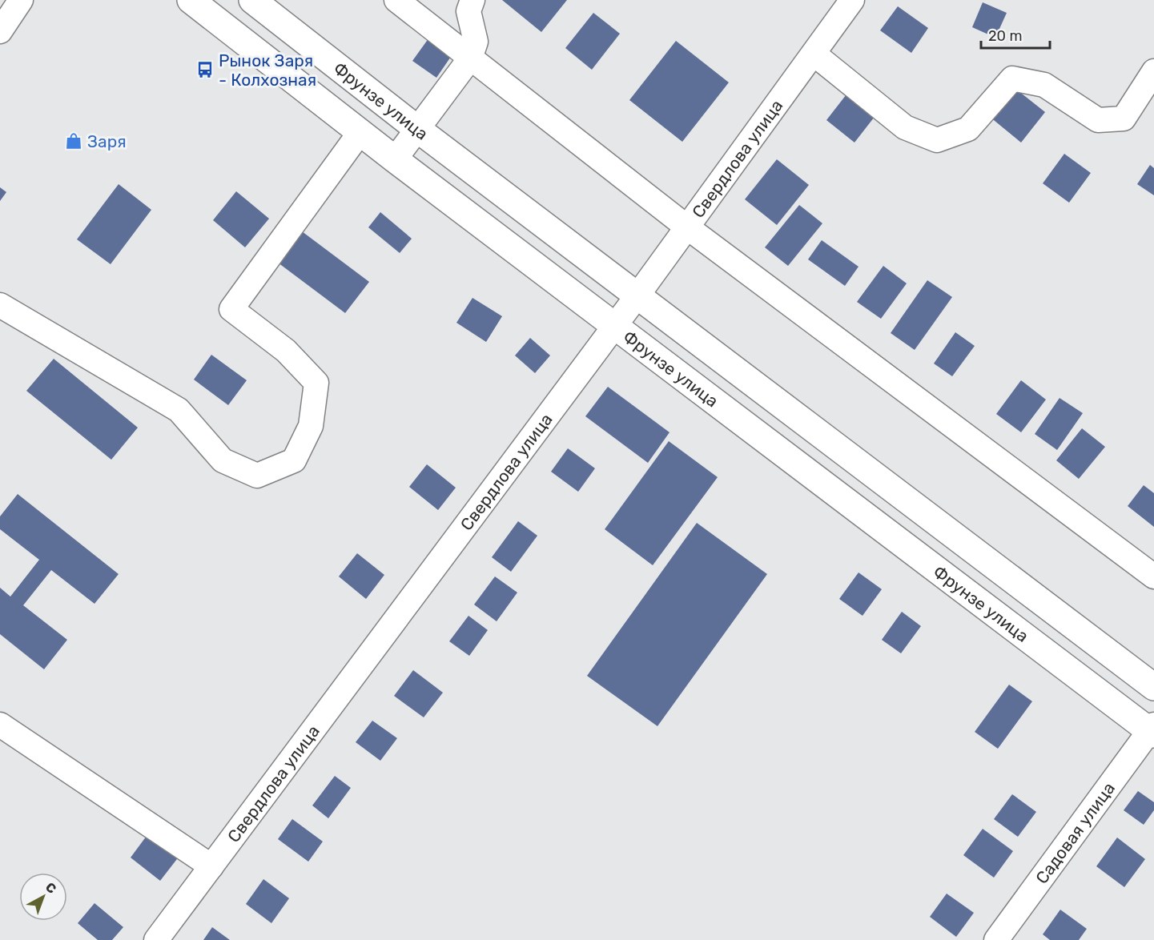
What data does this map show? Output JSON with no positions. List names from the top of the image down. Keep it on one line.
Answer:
{"streets":{"main road":["Фрунзе улица"],"street":["Свердлова улица","Садовая улица"]},"crossings":[["Фрунзе улица","Свердлова улица"],["Фрунзе улица","Садовая улица"]],"places":{"bus stop":["Рынок Заря - Колхозная"],"shop":["Заря"]},"scale_bar":"20 m","north":"top right"}
